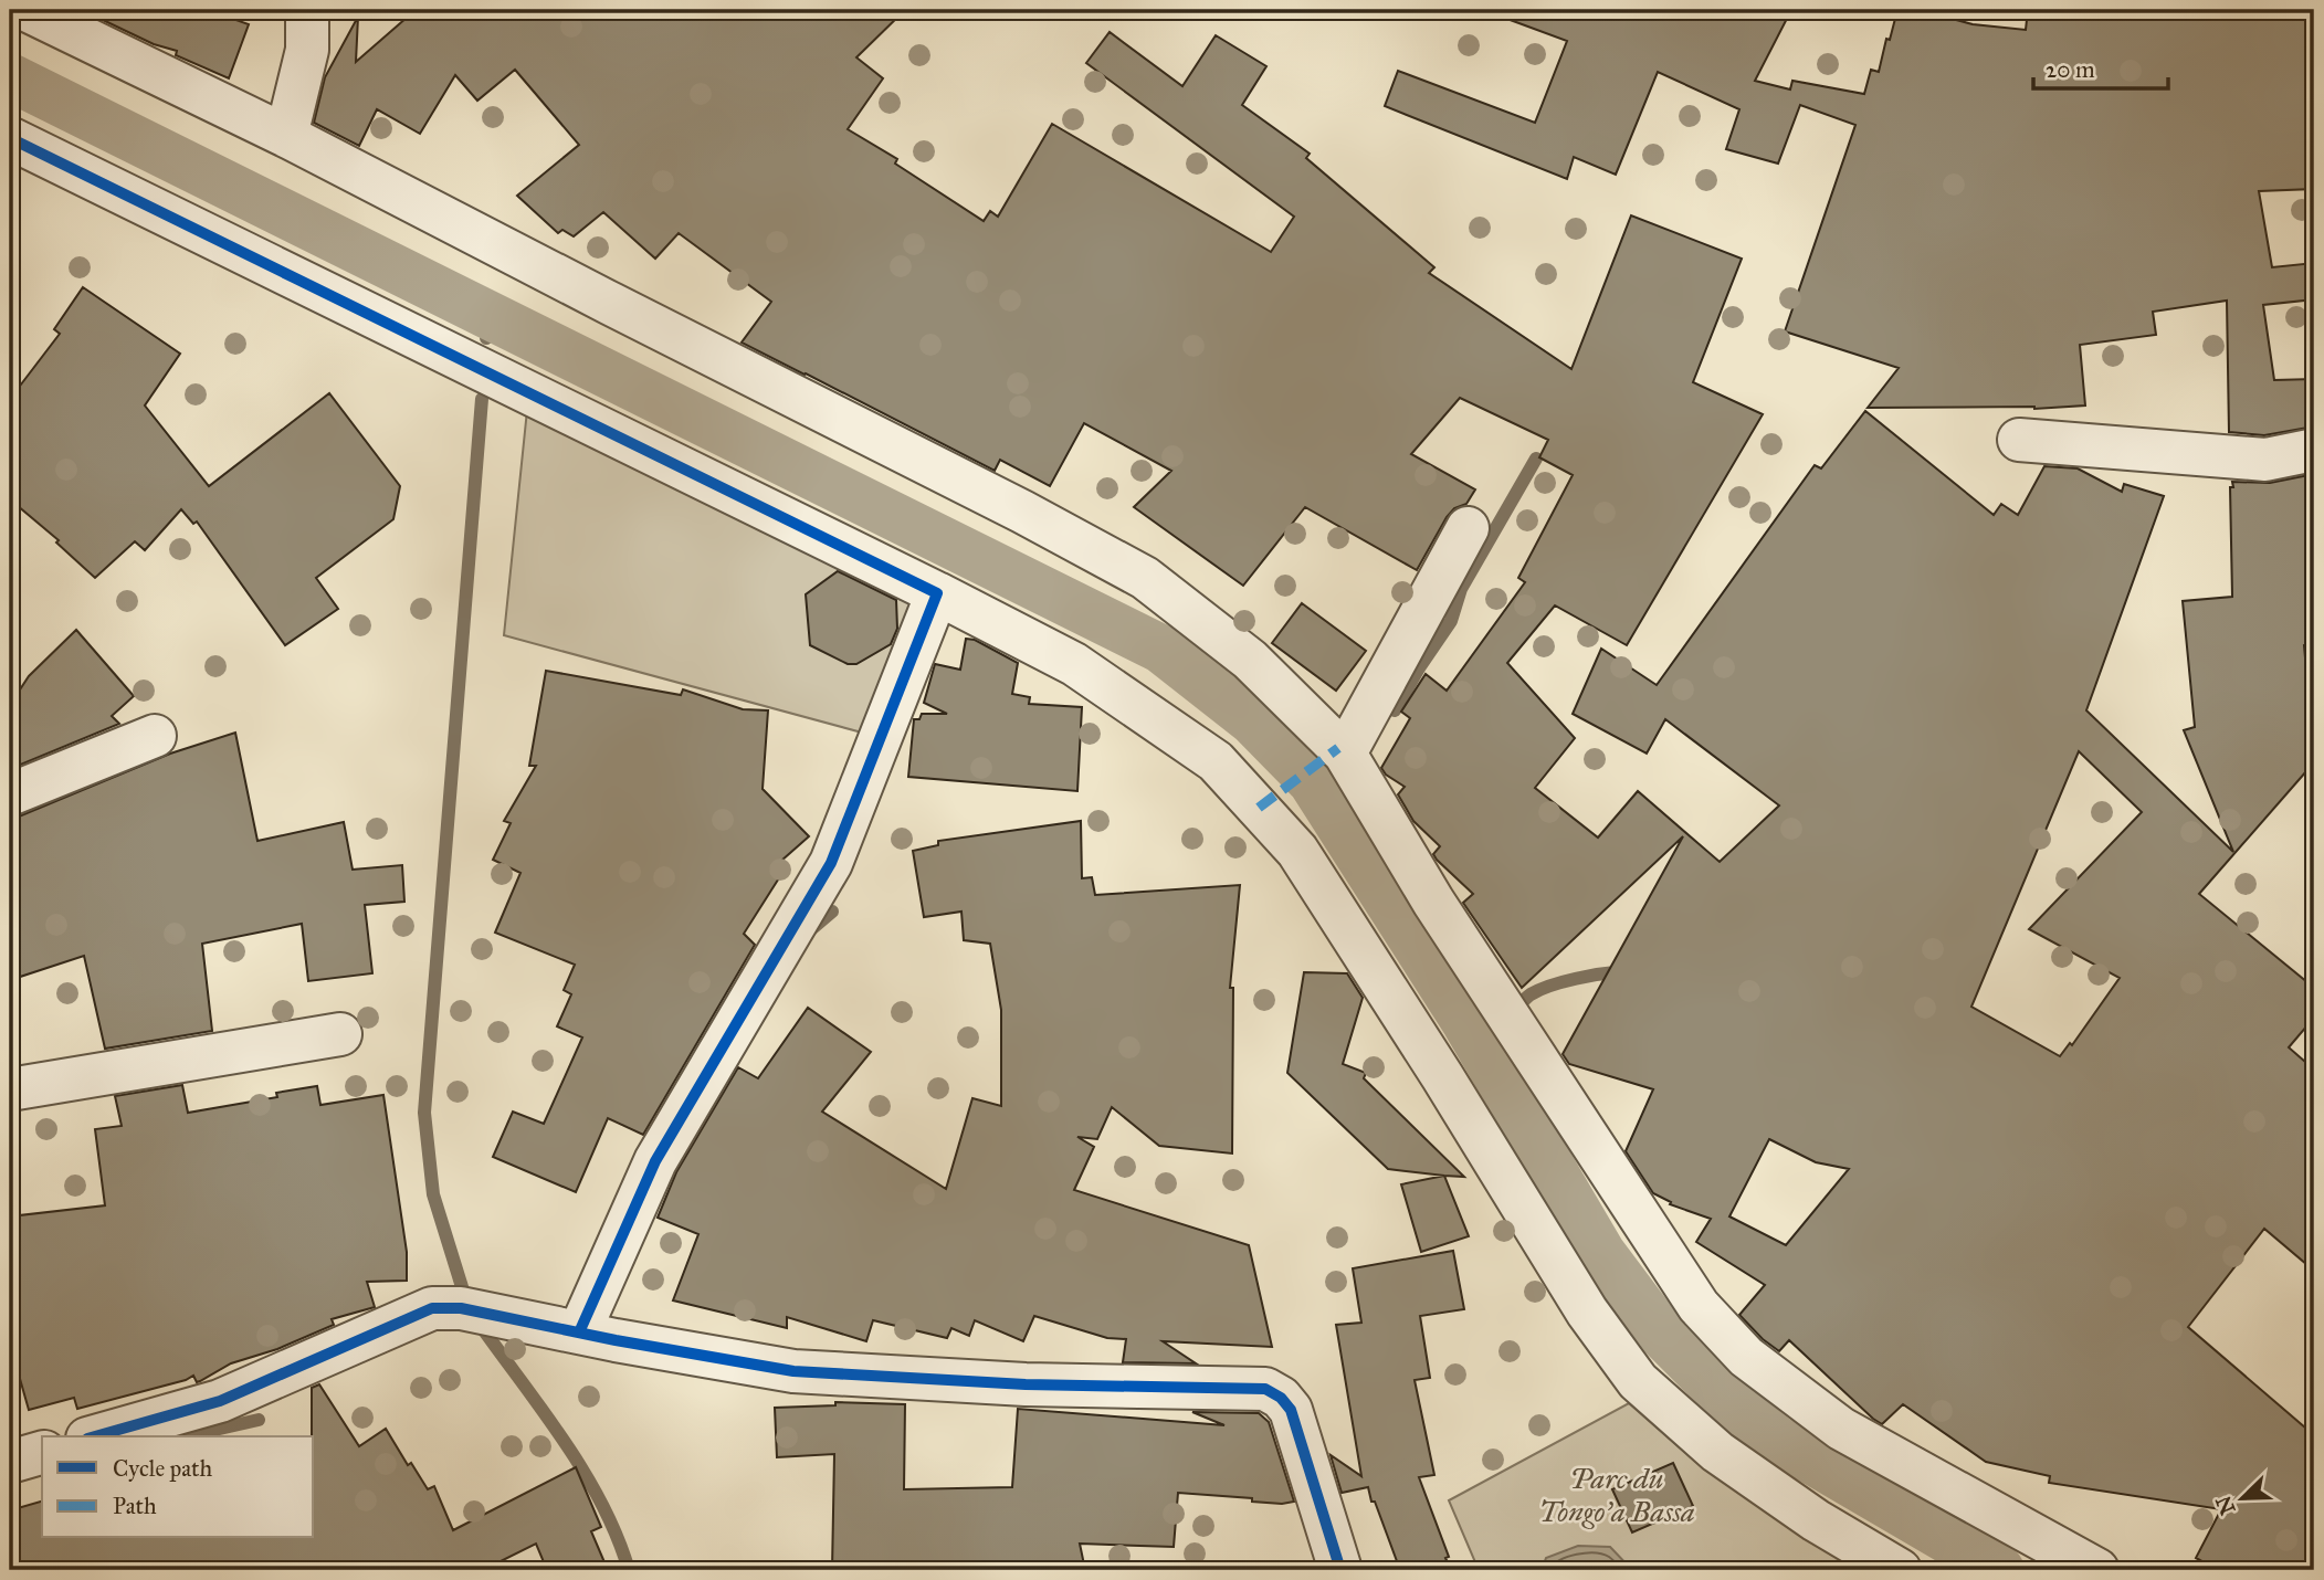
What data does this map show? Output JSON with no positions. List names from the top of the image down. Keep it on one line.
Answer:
{"parks":["Parc du Tongo’a Bassa"],"legend":["Cycle path","Path"],"scale_bar":"20 m","north":"bottom left"}
